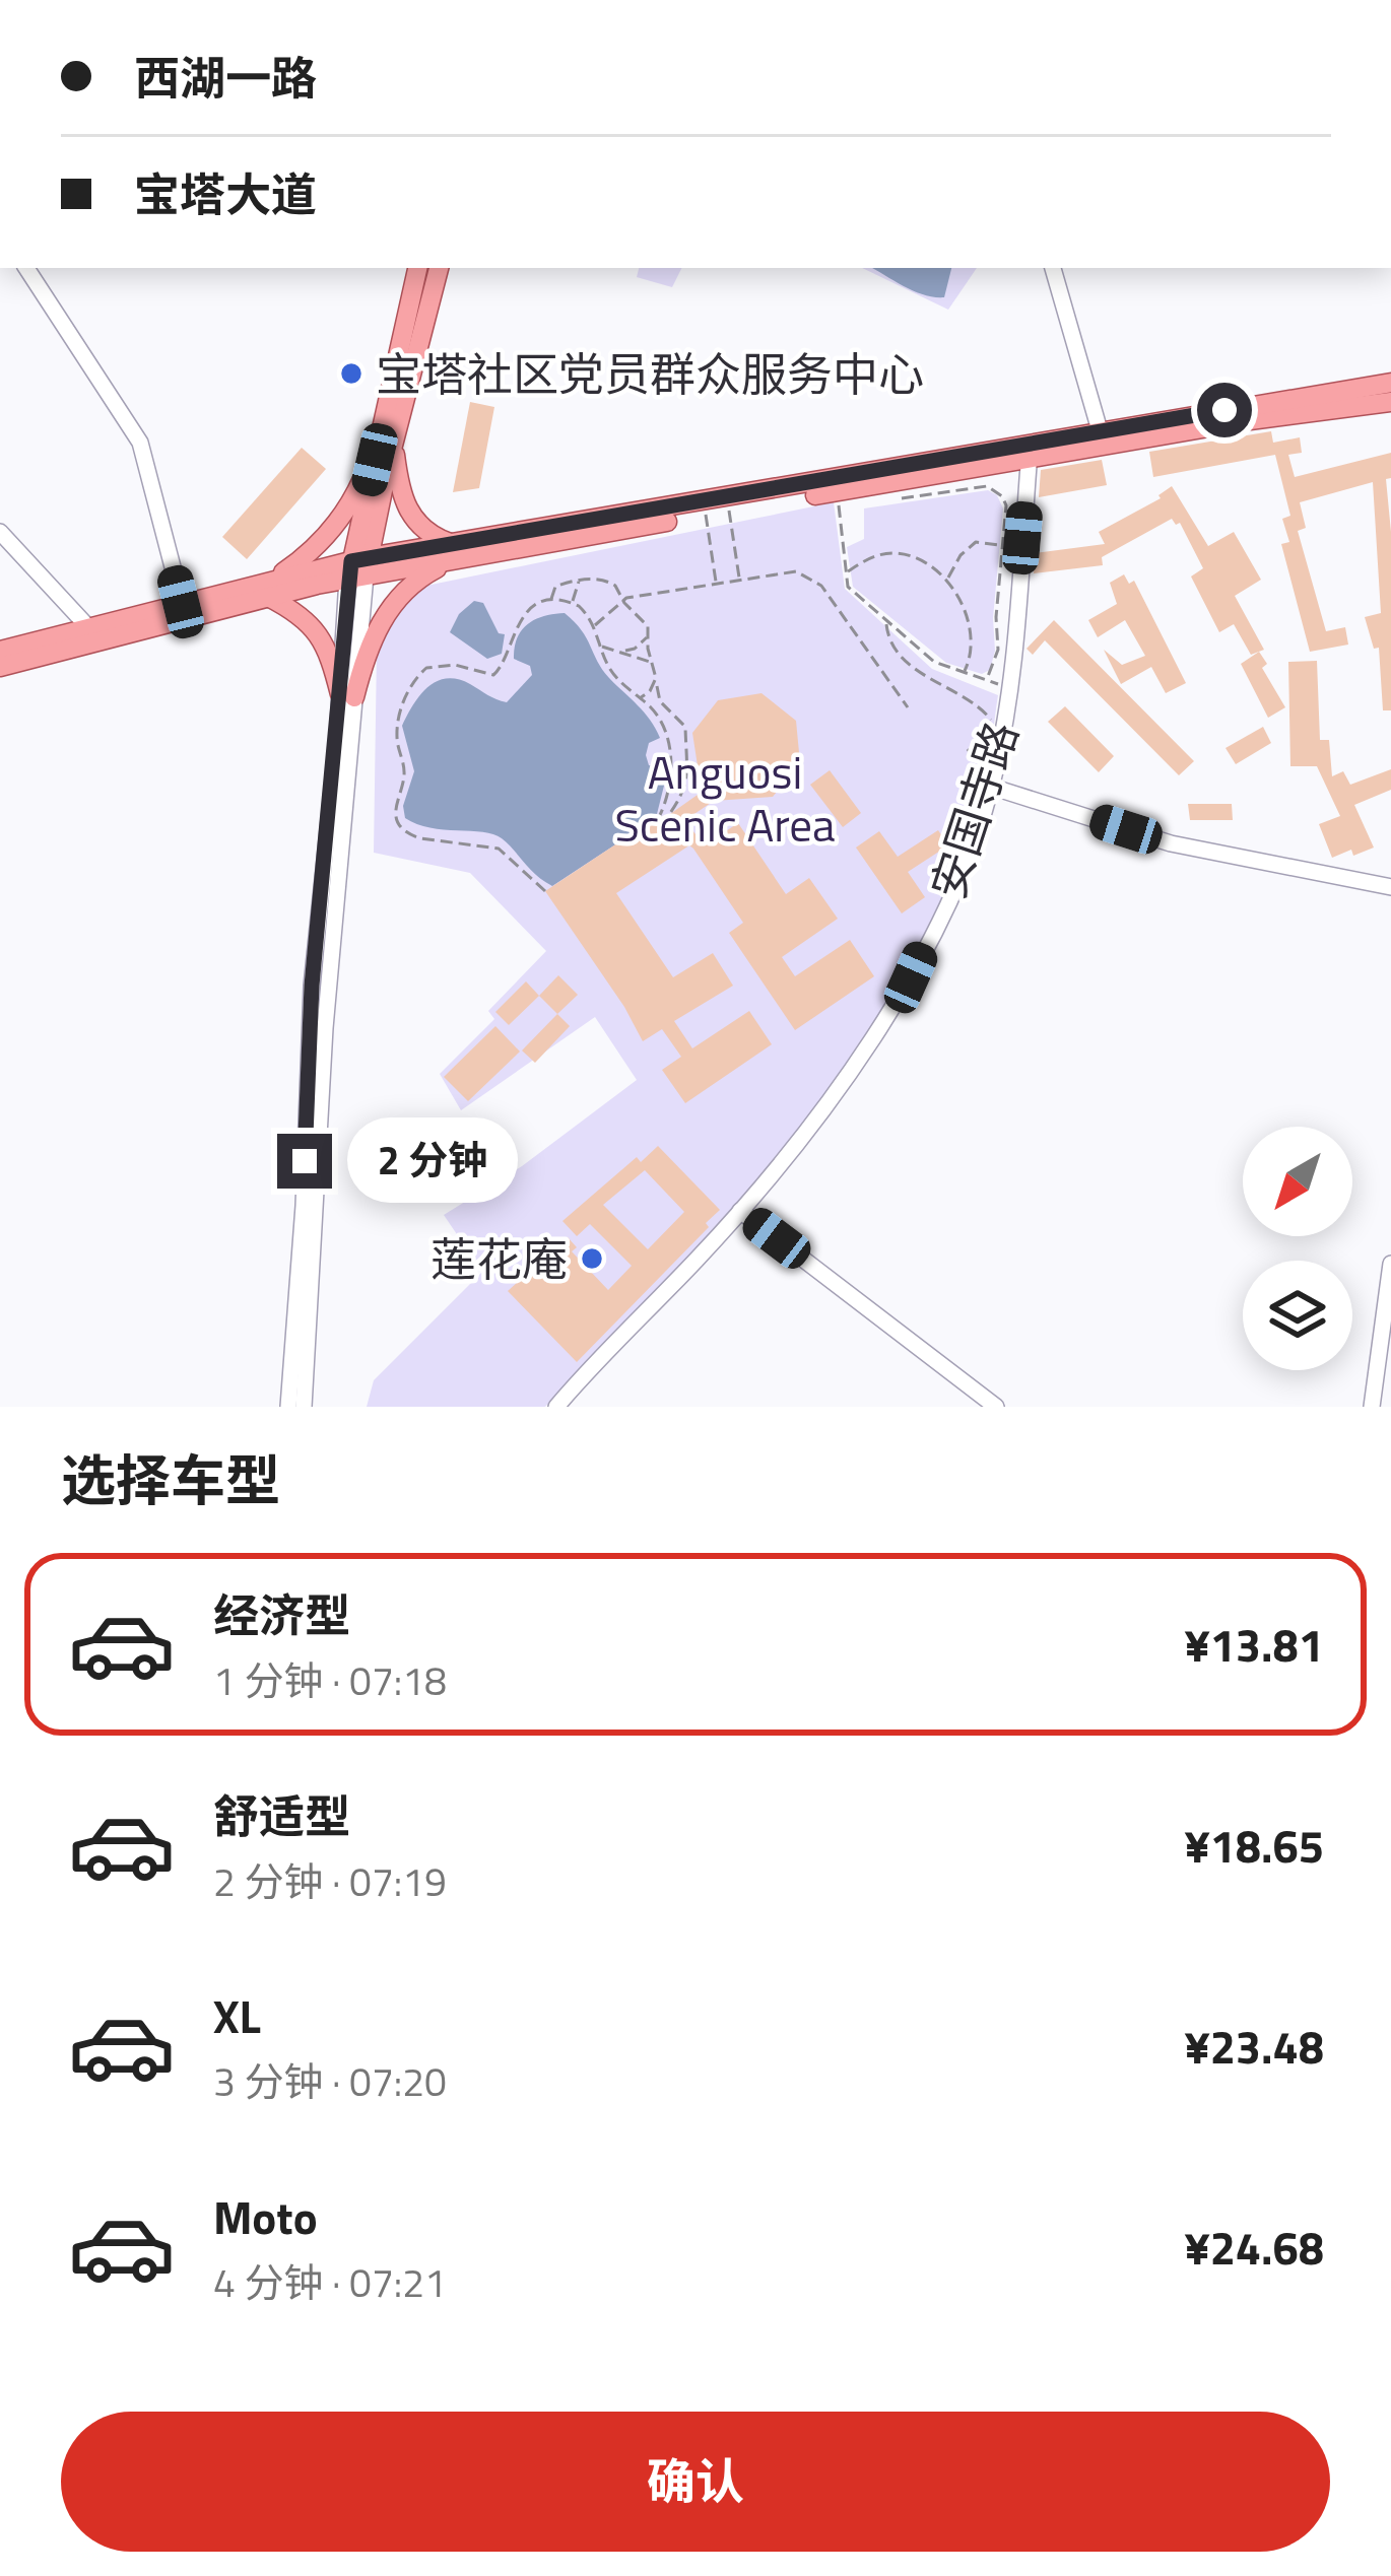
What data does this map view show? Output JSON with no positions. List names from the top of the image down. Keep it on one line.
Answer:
{"streets":{"street":["安国寺路"]},"parks":["Anguosi Scenic Area"],"places":["宝塔社区党员群众服务中心","莲花庵"],"north":"bottom left","page":{"banner":["西湖一路","宝塔大道"],"bubble":"2 分钟","heading":"选择车型","list":[{"name":"经济型","note":"1 分钟 · 07:18","value":"¥13.81"},{"name":"舒适型","note":"2 分钟 · 07:19","value":"¥18.65"},{"name":"XL","note":"3 分钟 · 07:20","value":"¥23.48"},{"name":"Moto","note":"4 分钟 · 07:21","value":"¥24.68"}],"buttons":"确认"}}
